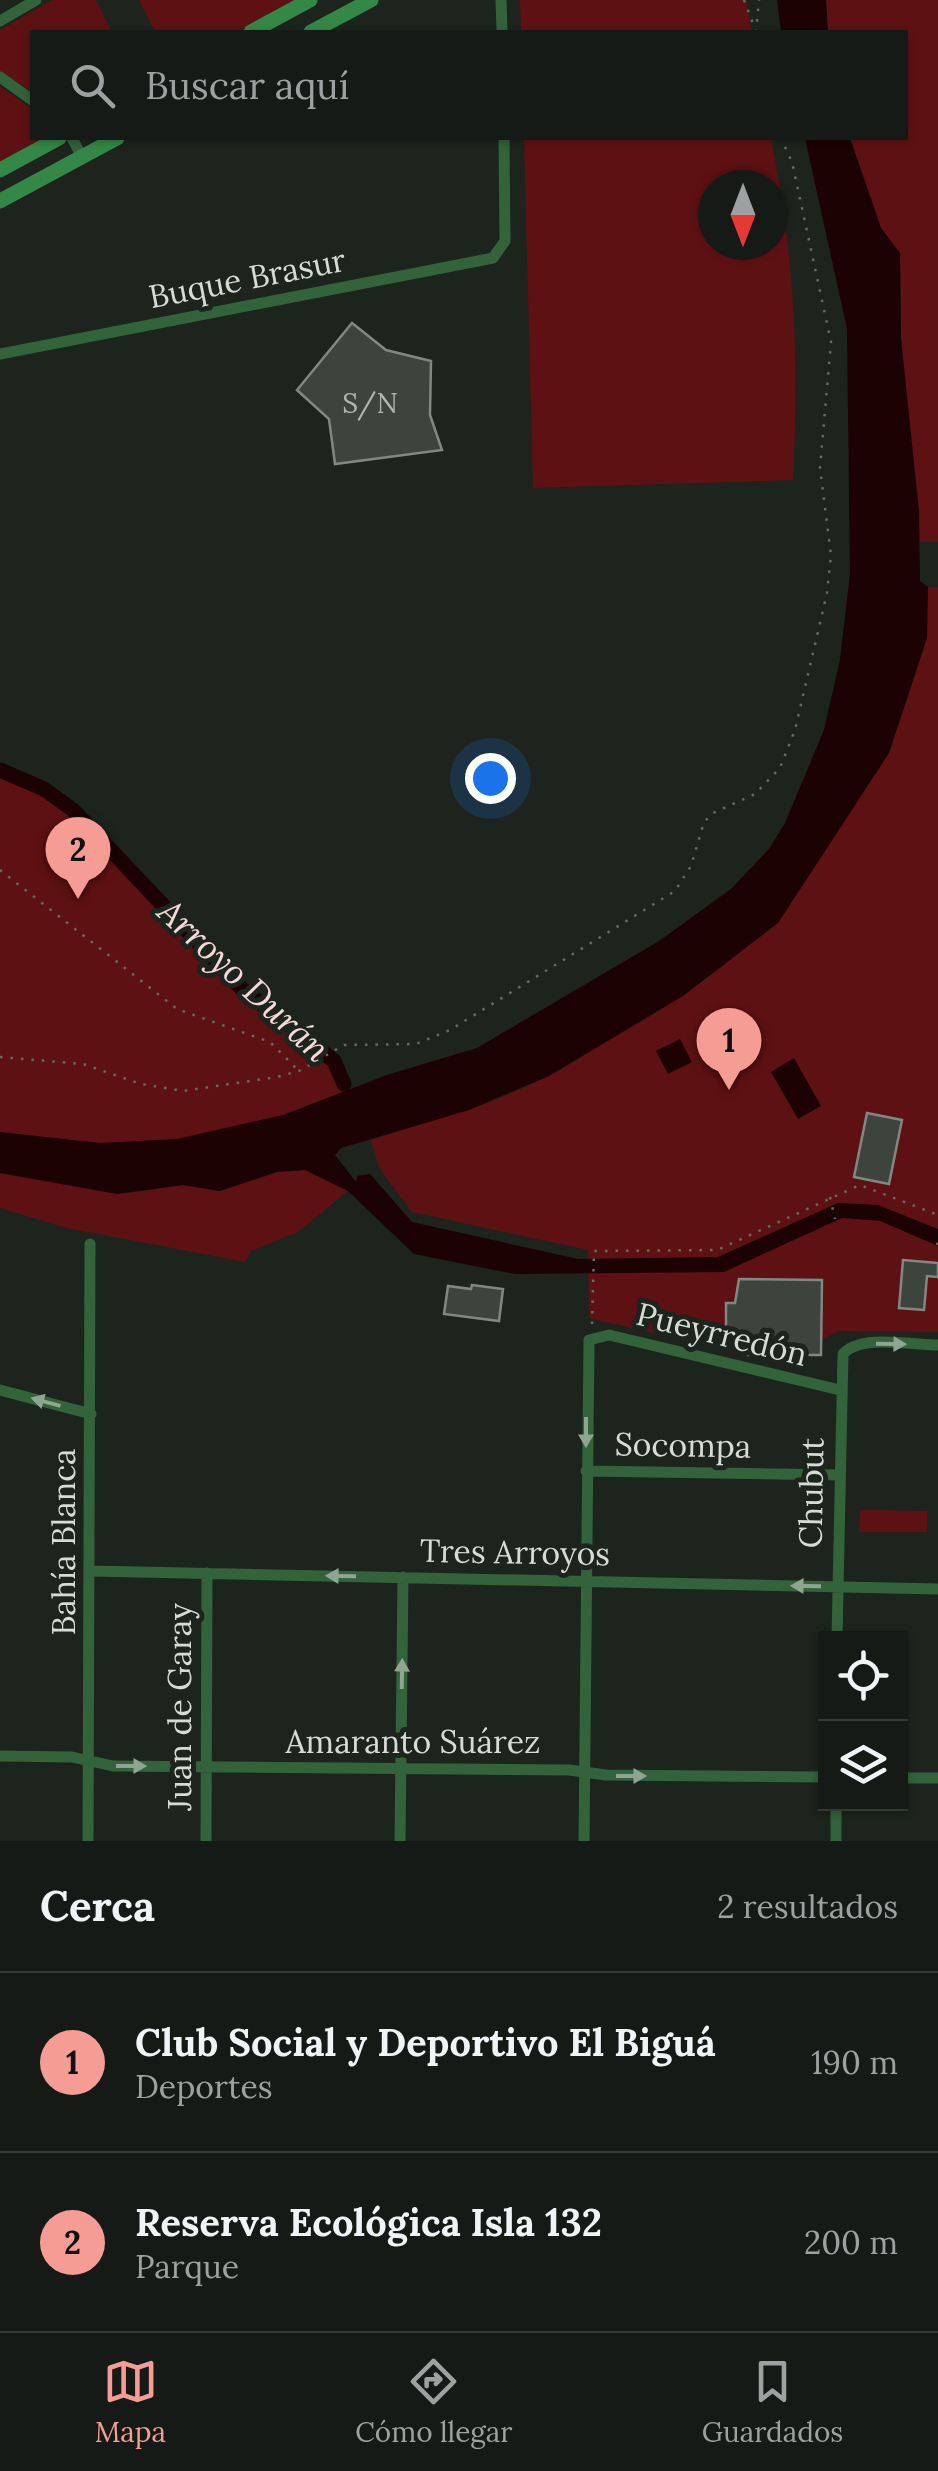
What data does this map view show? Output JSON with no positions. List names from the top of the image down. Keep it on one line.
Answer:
{"streets":{"street":["Buque Brasur","Pueyrredón","Socompa","Chubut","Bahía Blanca","Tres Arroyos","Juan de Garay","Amaranto Suárez"]},"crossings":[["Pueyrredón","Chubut"],["Socompa","Chubut"],["Chubut","Tres Arroyos"],["Bahía Blanca","Tres Arroyos"],["Bahía Blanca","Amaranto Suárez"],["Tres Arroyos","Juan de Garay"],["Juan de Garay","Amaranto Suárez"]],"one_way":["Tres Arroyos","Amaranto Suárez"],"water":["Arroyo Durán"],"house_numbers":["S/N"],"north":"bottom","page":{"search":"Buscar aquí","pins":["2","1"],"heading":["Cerca","2 resultados"],"list":[{"mark":"1","name":"Club Social y Deportivo El Biguá","note":"Deportes","value":"190 m"},{"mark":"2","name":"Reserva Ecológica Isla 132","note":"Parque","value":"200 m"}],"nav":["Mapa","Cómo llegar","Guardados"]}}
